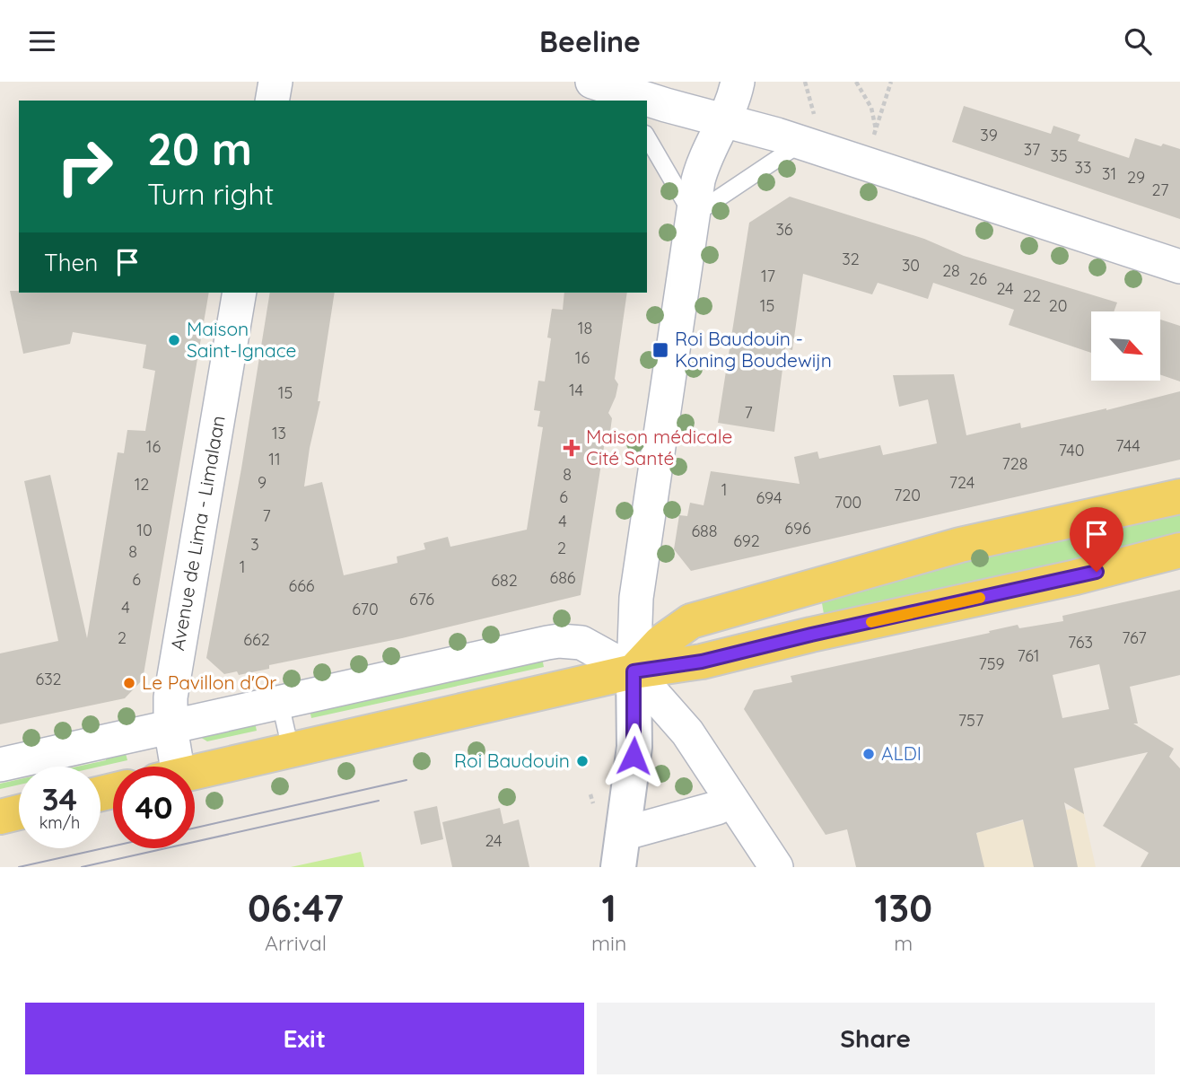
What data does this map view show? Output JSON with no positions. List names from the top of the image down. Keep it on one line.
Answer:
{"streets":{"street":["Avenue de Lima - Limalaan"]},"places":{"other":["Maison Saint-Ignace","Le Pavillon d'Or","ALDI","Roi Baudouin"],"transit":["Roi Baudouin - Koning Boudewijn"],"health":["Maison médicale Cité Santé"]},"house_numbers":["39","37","35","33","31","29","27","36","32","30","28","17","26","24","22","15","20","18","16","14","15","7","13","744","16","740","11","728","8","9","724","12","1","720","6","694","700","7","4","696","10","688","692","3","2","8","1","686","6","682","666","676","4","670","2","767","662","763","761","759","632","757","24"],"north":"bottom right","page":{"header":"Beeline","turn":["20 m","Turn right"],"then":"Then","speed":"34 km/h","limit":"40","eta":["06:47","Arrival","1","min","130","m"],"buttons":["Exit","Share"]}}
